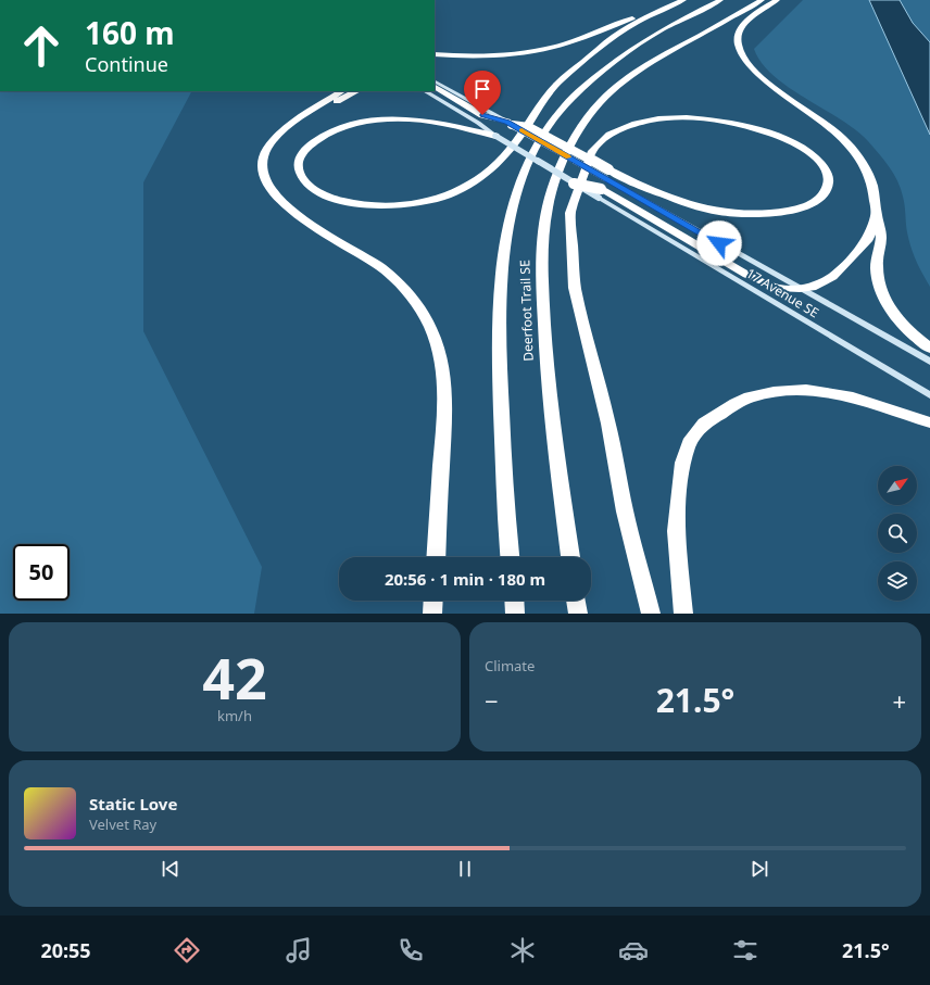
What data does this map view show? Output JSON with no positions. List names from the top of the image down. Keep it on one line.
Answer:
{"streets":{"highway":["Deerfoot Trail SE"],"main road":["17 Avenue SE"]},"north":"top right","page":{"turn":["160 m","Continue"],"limit":"50","trip":"20:56 · 1 min · 180 m","tile":[["42","km/h"],"Climate"],"heat":["−","21.5°","+"],"song":["Static Love","Velvet Ray"],"tabs":["20:55","21.5°"]}}
